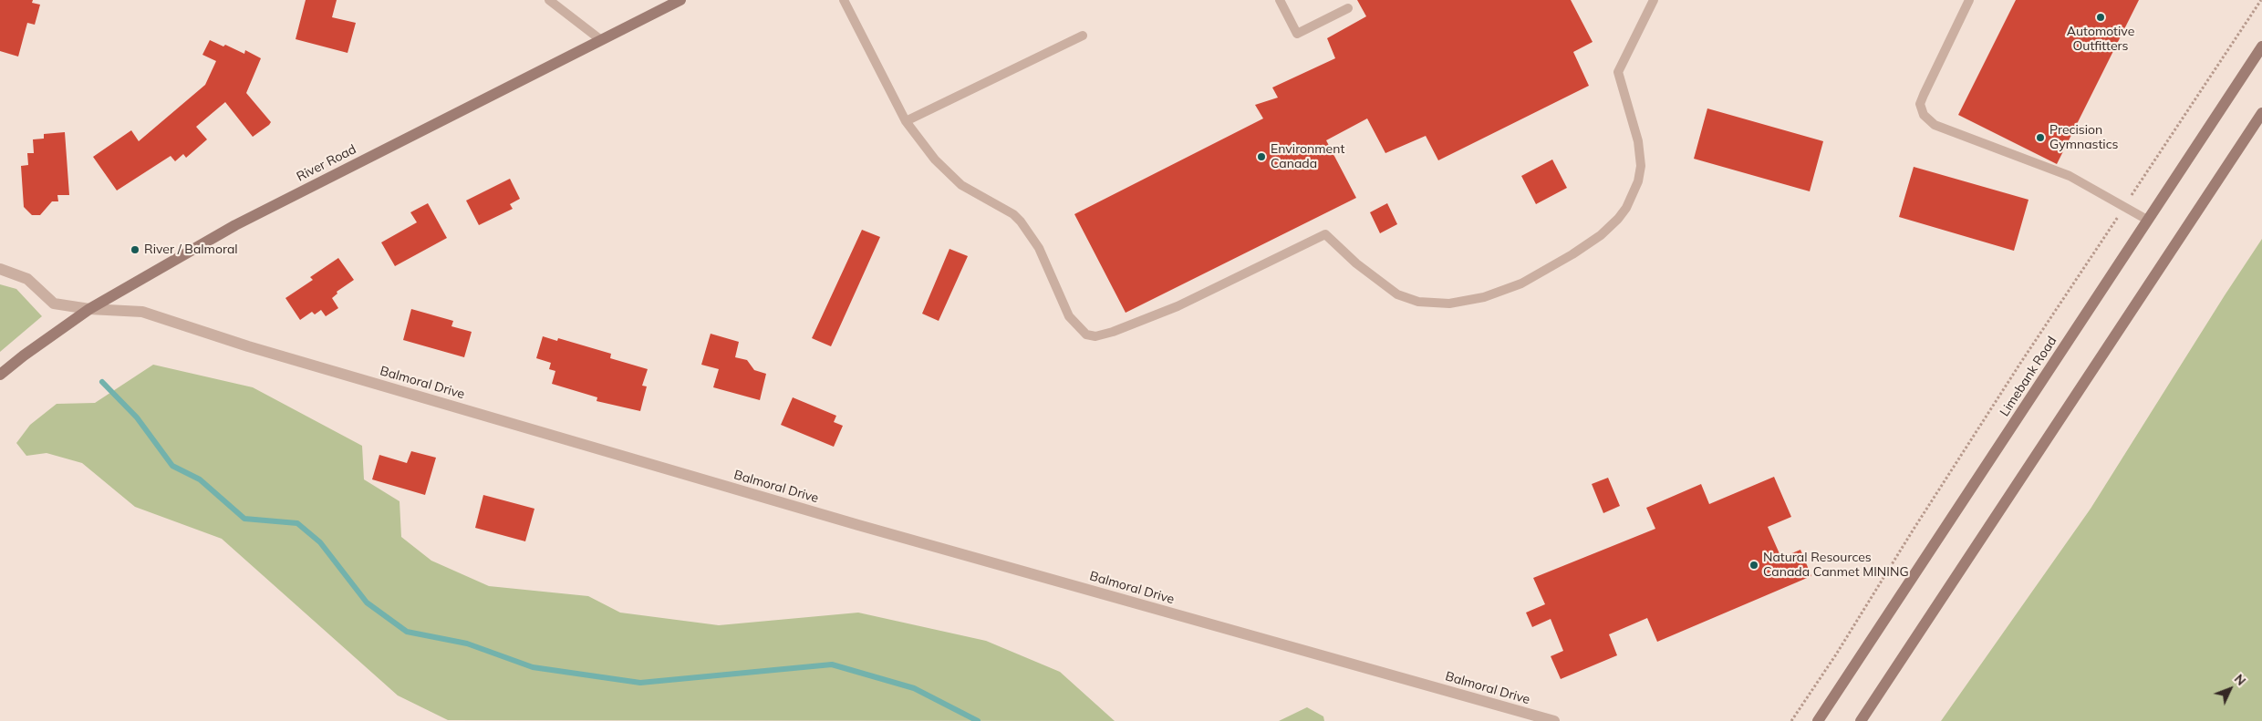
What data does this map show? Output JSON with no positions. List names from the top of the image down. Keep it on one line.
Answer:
{"streets":{"main road":["River Road","Limebank Road"],"street":["Balmoral Drive"]},"crossings":[["River Road","Balmoral Drive"]],"places":["Automotive Outfitters","Precision Gymnastics","Environment Canada","River / Balmoral","Natural Resources Canada Canmet MINING"],"north":"top right"}
